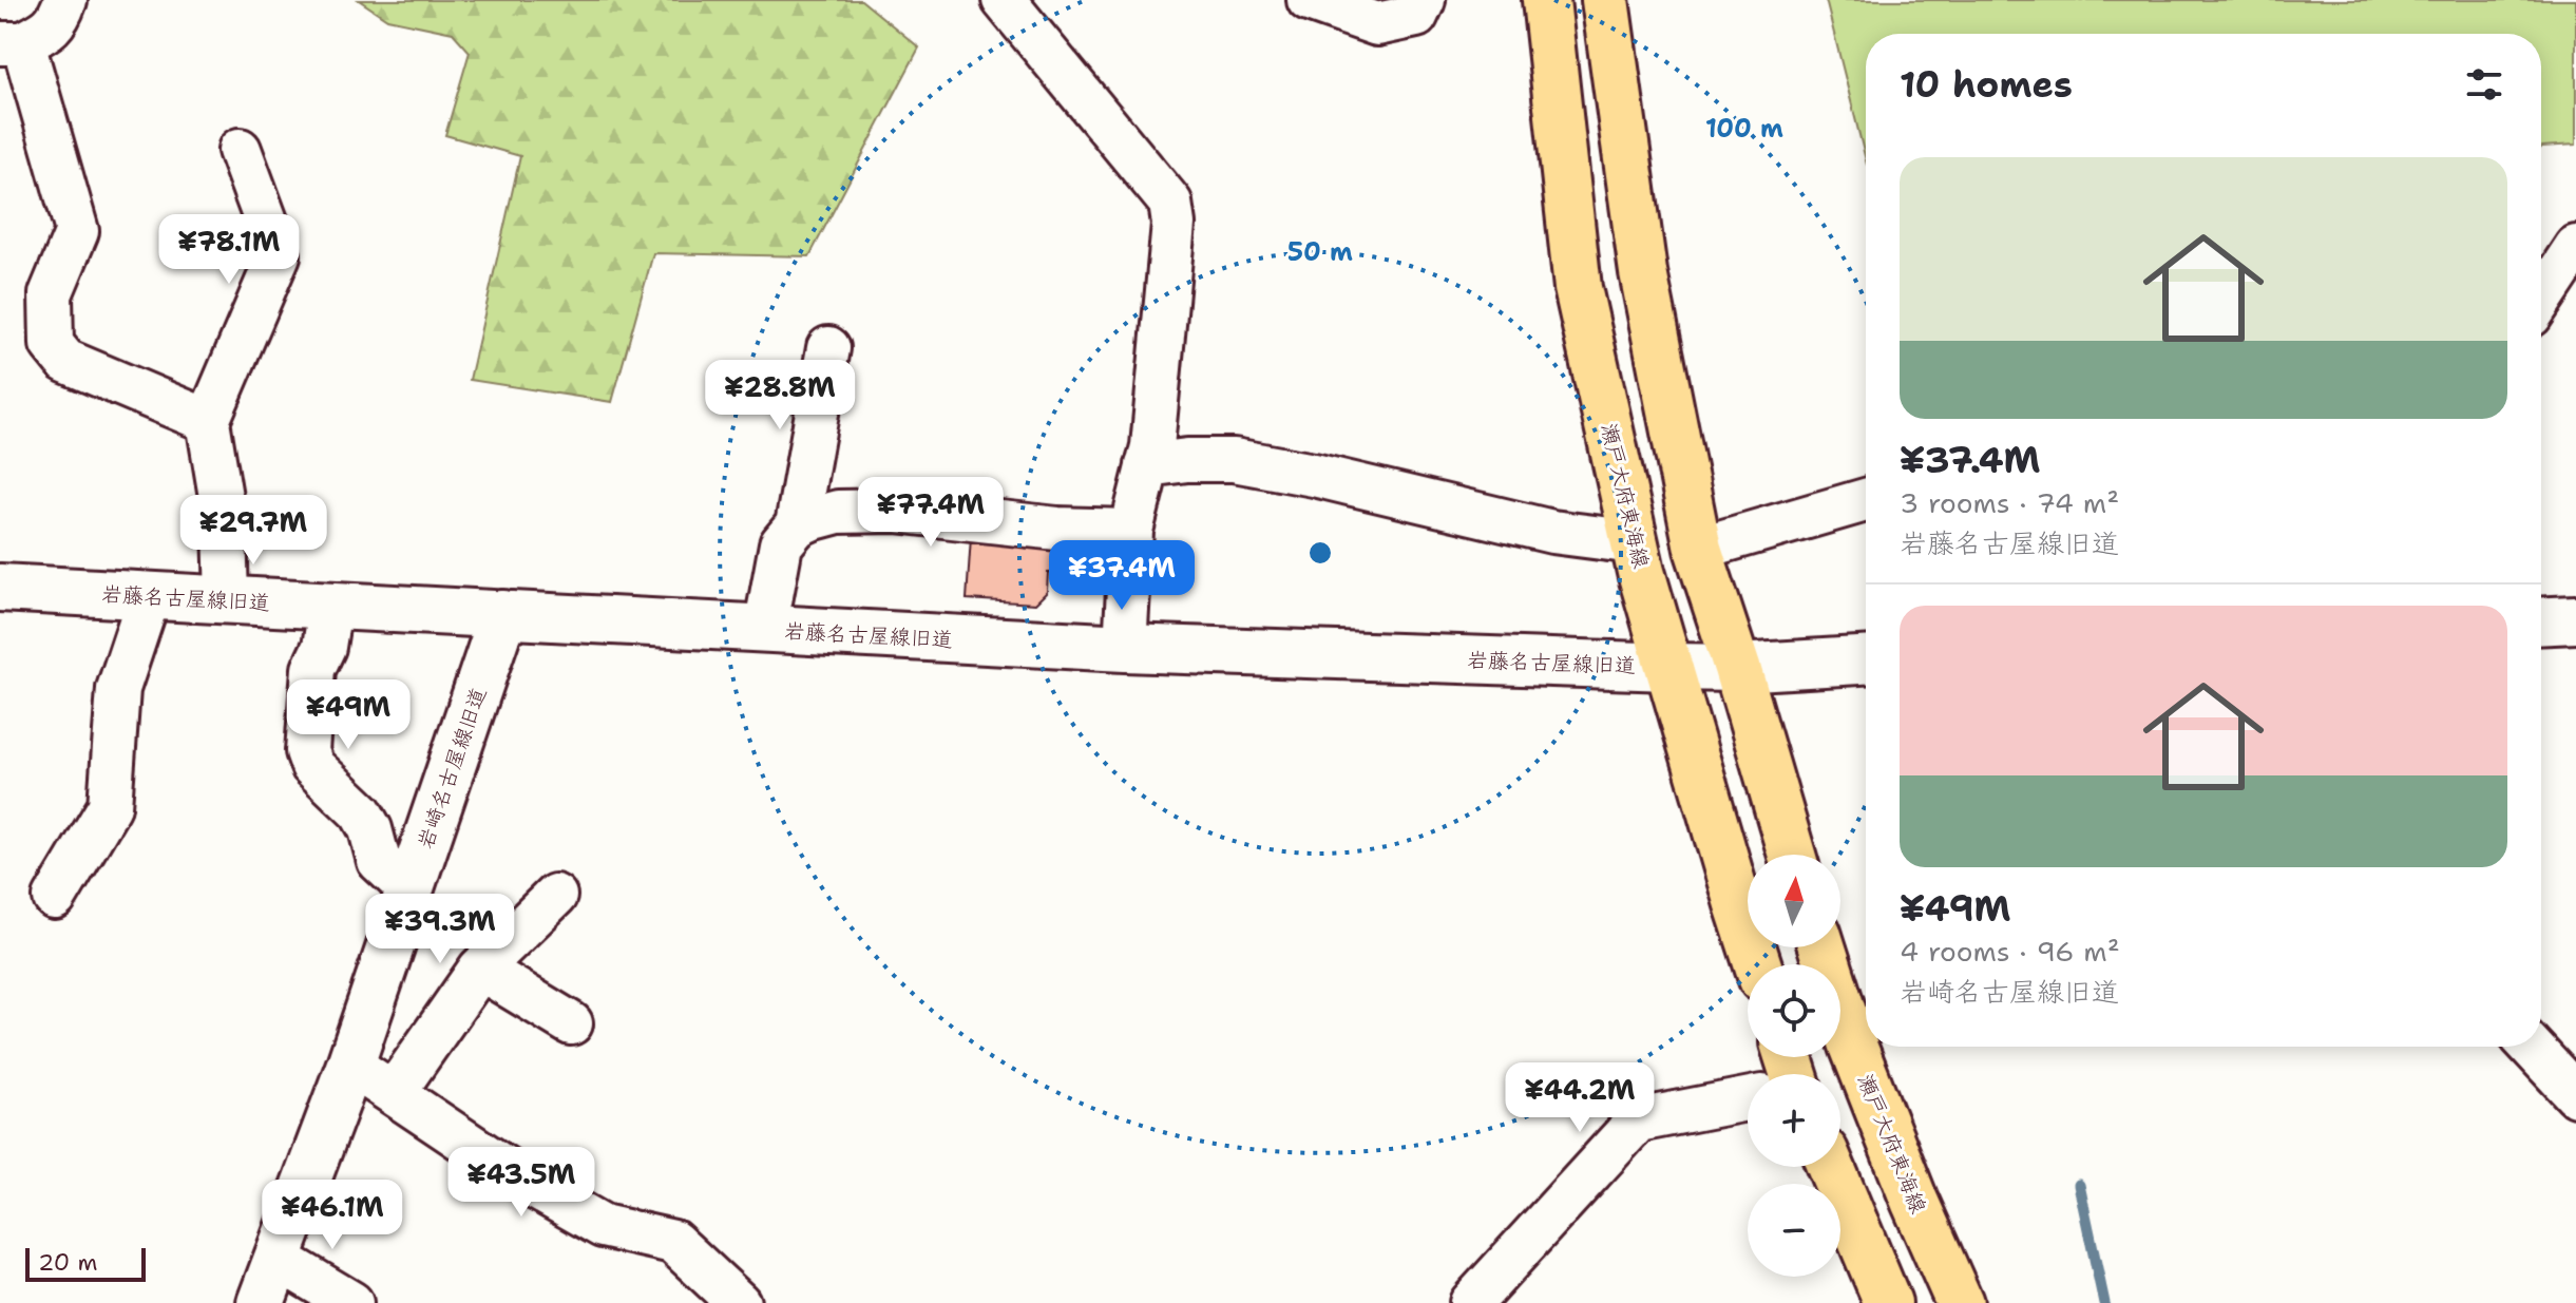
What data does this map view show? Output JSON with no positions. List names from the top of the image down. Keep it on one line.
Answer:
{"streets":{"main road":["瀬戸大府東海線"],"street":["岩藤名古屋線旧道","岩崎名古屋線旧道"]},"crossings":[["瀬戸大府東海線","岩藤名古屋線旧道"],["岩藤名古屋線旧道","岩崎名古屋線旧道"]],"scale_bar":"20 m","north":"top","page":{"heading":"10 homes","list":[{"name":"¥37.4M","note":"3 rooms · 74 m² · 岩藤名古屋線旧道"},{"name":"¥49M","note":"4 rooms · 96 m² · 岩崎名古屋線旧道"}],"price":["¥78.1M","¥28.8M","¥77.4M","¥29.7M","¥37.4M","¥49M","¥39.3M","¥44.2M","¥43.5M","¥46.1M"],"map_buttons":["+","−"],"scale":"20 m"},"rings":["100 m","50 m"]}
